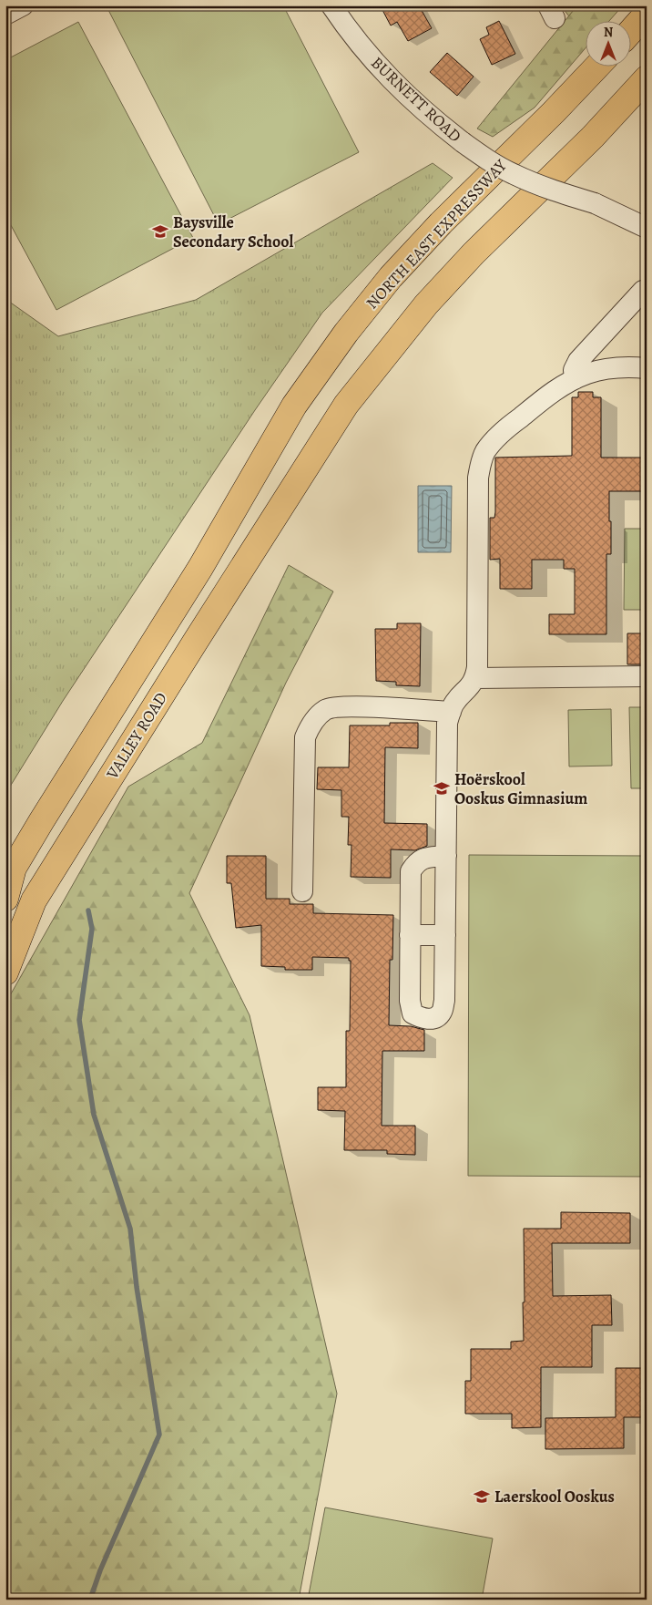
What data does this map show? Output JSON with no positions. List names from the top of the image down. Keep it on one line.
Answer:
{"streets":{"highway":["NORTH EAST EXPRESSWAY","VALLEY ROAD"],"street":["BURNETT ROAD"]},"places":{"school or university":["Baysville Secondary School","Hoërskool Ooskus Gimnasium","Laerskool Ooskus"]},"north":"top"}
